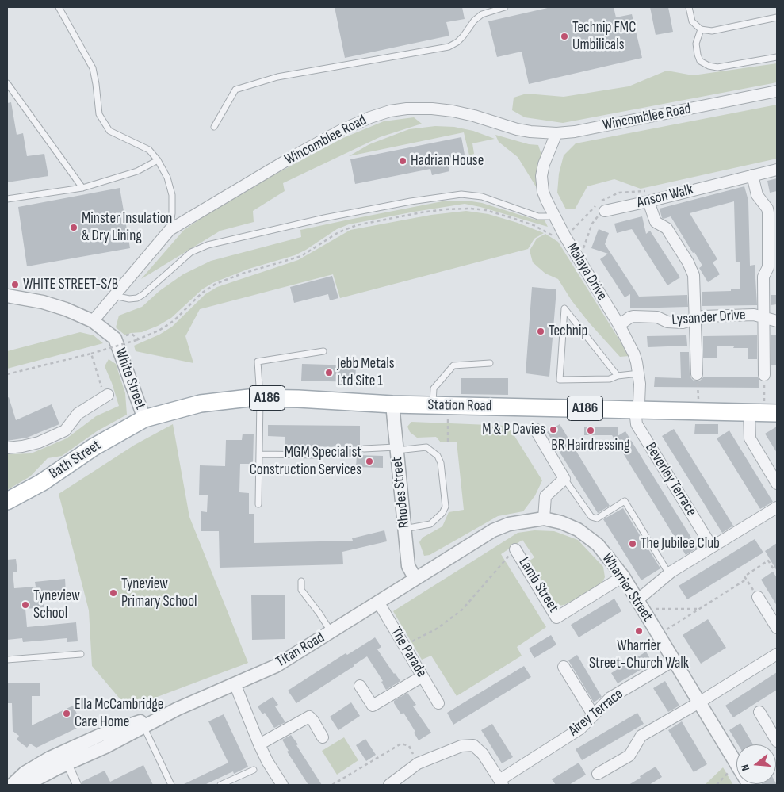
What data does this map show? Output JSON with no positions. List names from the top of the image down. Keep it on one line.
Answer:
{"streets":{"main road":["A186","Station Road","Bath Street"],"street":["Wincomblee Road","Anson Walk","Malaya Drive","Lysander Drive","White Street","Beverley Terrace","Rhodes Street","Lamb Street","Wharrier Street","Titan Road","The Parade","Airey Terrace"]},"crossings":[["Wincomblee Road","Malaya Drive"],["Wincomblee Road","White Street"],["Malaya Drive","Lysander Drive"],["Malaya Drive","Station Road"],["Malaya Drive","Beverley Terrace"],["White Street","Station Road"],["White Street","Bath Street"],["Station Road","Bath Street"],["Station Road","Beverley Terrace"],["Station Road","Rhodes Street"],["Rhodes Street","Wharrier Street"],["Rhodes Street","Titan Road"],["Lamb Street","Wharrier Street"],["Wharrier Street","Titan Road"],["Wharrier Street","Airey Terrace"],["Titan Road","The Parade"]],"places":["Technip FMC Umbilicals","Hadrian House","Minster Insulation & Dry Lining","WHITE STREET-S/B","Technip","Jebb Metals Ltd Site 1","M & P Davies","BR Hairdressing","MGM Specialist Construction Services","The Jubilee Club","Tyneview Primary School","Tyneview School","Wharrier Street-Church Walk","Ella McCambridge Care Home"],"north":"left"}
